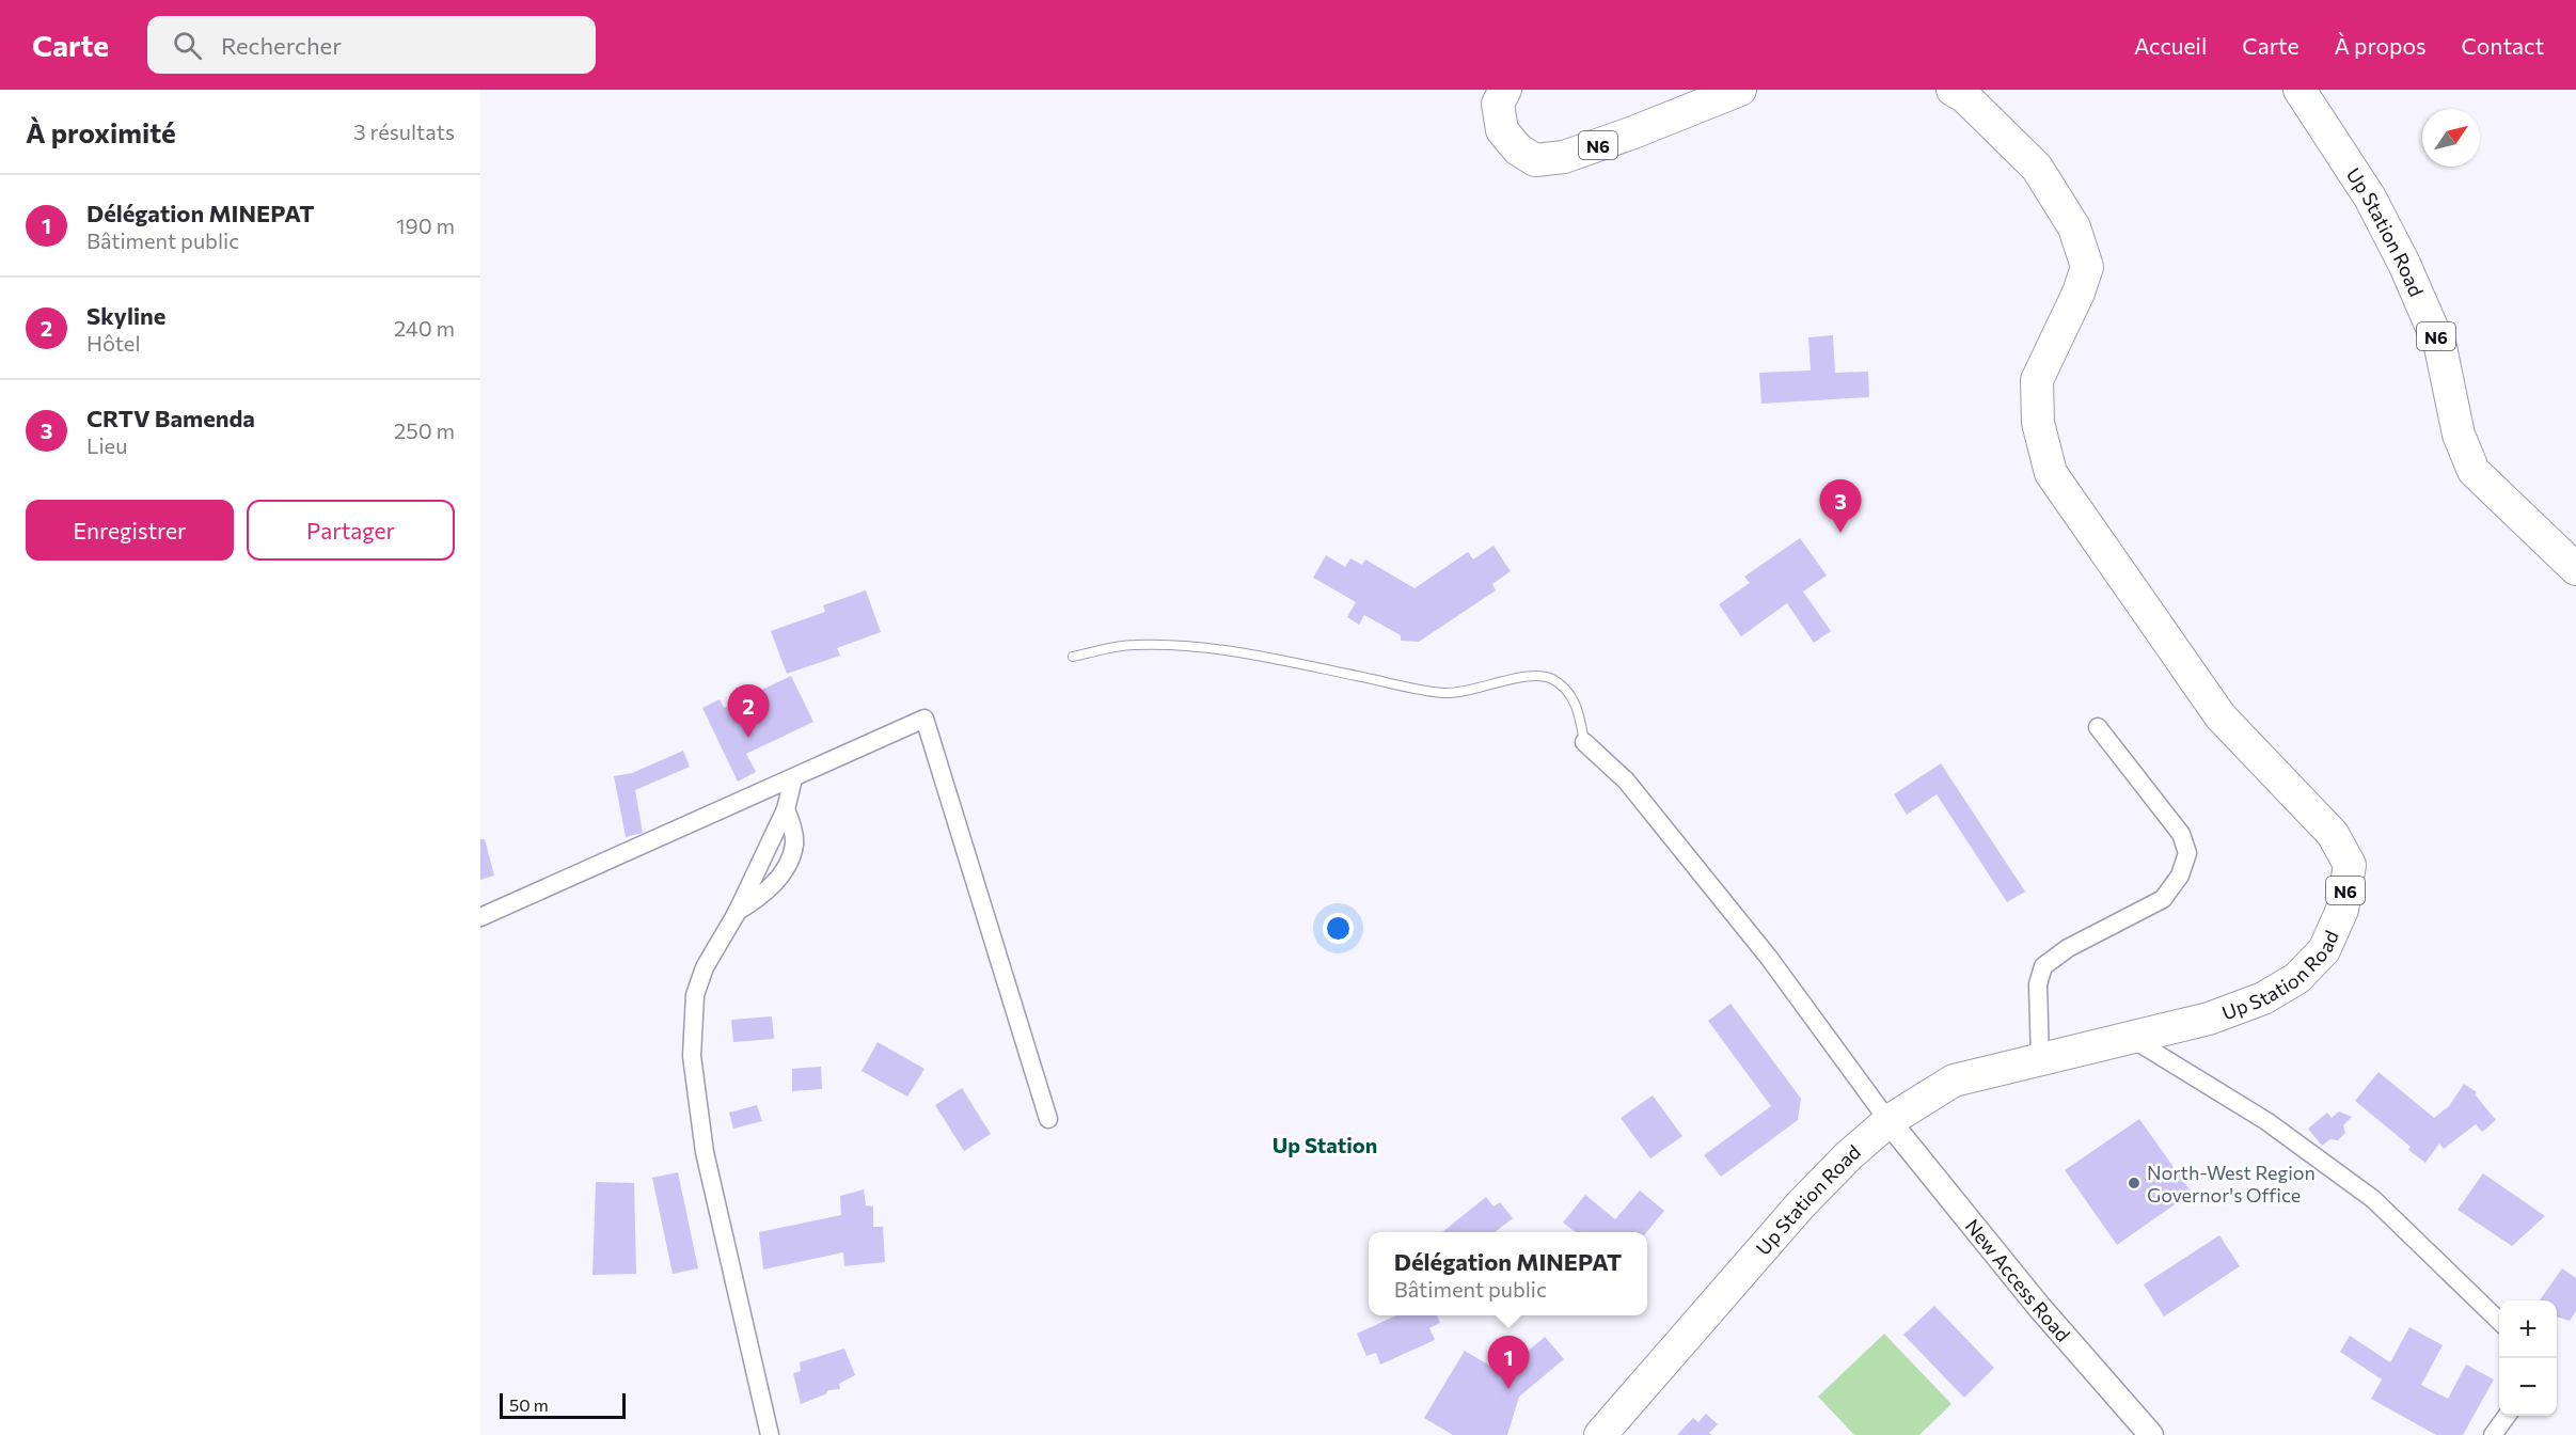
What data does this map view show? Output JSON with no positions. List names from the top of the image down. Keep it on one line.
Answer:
{"streets":{"highway":["N6","Up Station Road"],"main road":["New Access Road"]},"crossings":[["Up Station Road","New Access Road"]],"districts":["Up Station"],"places":["North-West Region Governor's Office"],"scale_bar":"50 m","north":"top right","page":{"header":"Carte","search":"Rechercher","nav":["Accueil","Carte","À propos","Contact"],"heading":["À proximité","3 résultats"],"list":[{"mark":"1","name":"Délégation MINEPAT","note":"Bâtiment public","value":"190 m"},{"mark":"2","name":"Skyline","note":"Hôtel","value":"240 m"},{"mark":"3","name":"CRTV Bamenda","note":"Lieu","value":"250 m"}],"pins":["3","2","1"],"buttons":["Enregistrer","Partager"],"popup":["Délégation MINEPAT","Bâtiment public"],"map_buttons":["+","−"],"scale":"50 m"}}
